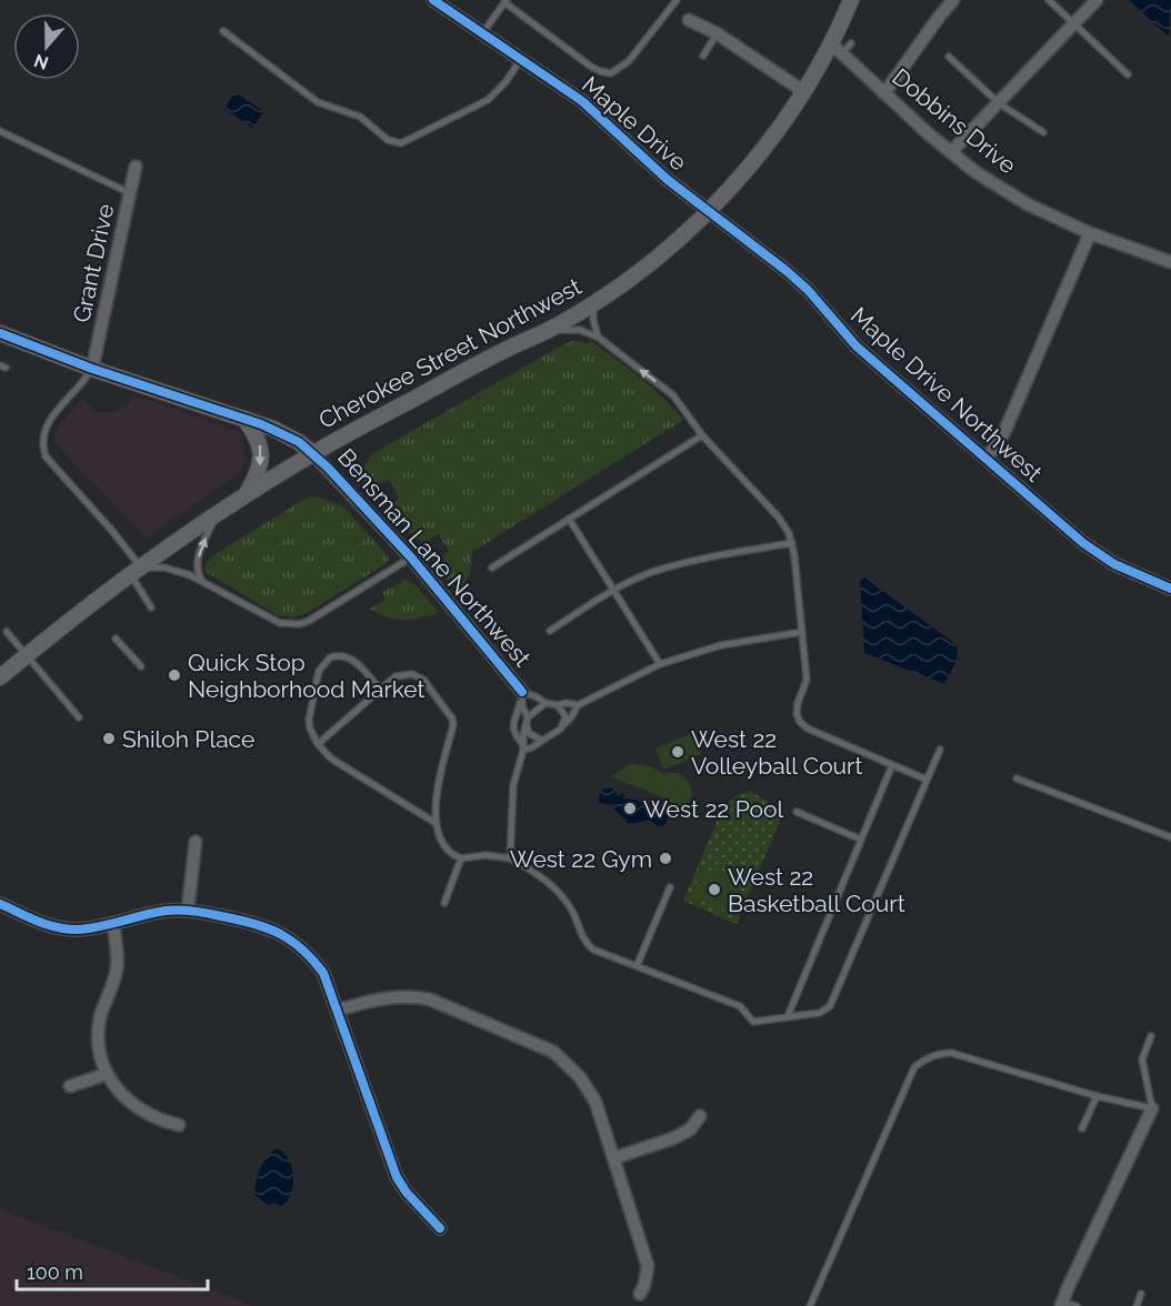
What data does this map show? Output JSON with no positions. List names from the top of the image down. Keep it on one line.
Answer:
{"streets":{"main road":["Cherokee Street Northwest"],"street":["Dobbins Drive","Maple Drive","Grant Drive","Maple Drive Northwest","Bensman Lane Northwest"]},"crossings":[["Dobbins Drive","Cherokee Street Northwest"],["Maple Drive","Cherokee Street Northwest"],["Maple Drive","Maple Drive Northwest"],["Cherokee Street Northwest","Maple Drive Northwest"],["Cherokee Street Northwest","Bensman Lane Northwest"]],"places":["Quick Stop Neighborhood Market","Shiloh Place","West 22 Volleyball Court","West 22 Pool","West 22 Gym","West 22 Basketball Court"],"scale_bar":"100 m","north":"bottom"}
